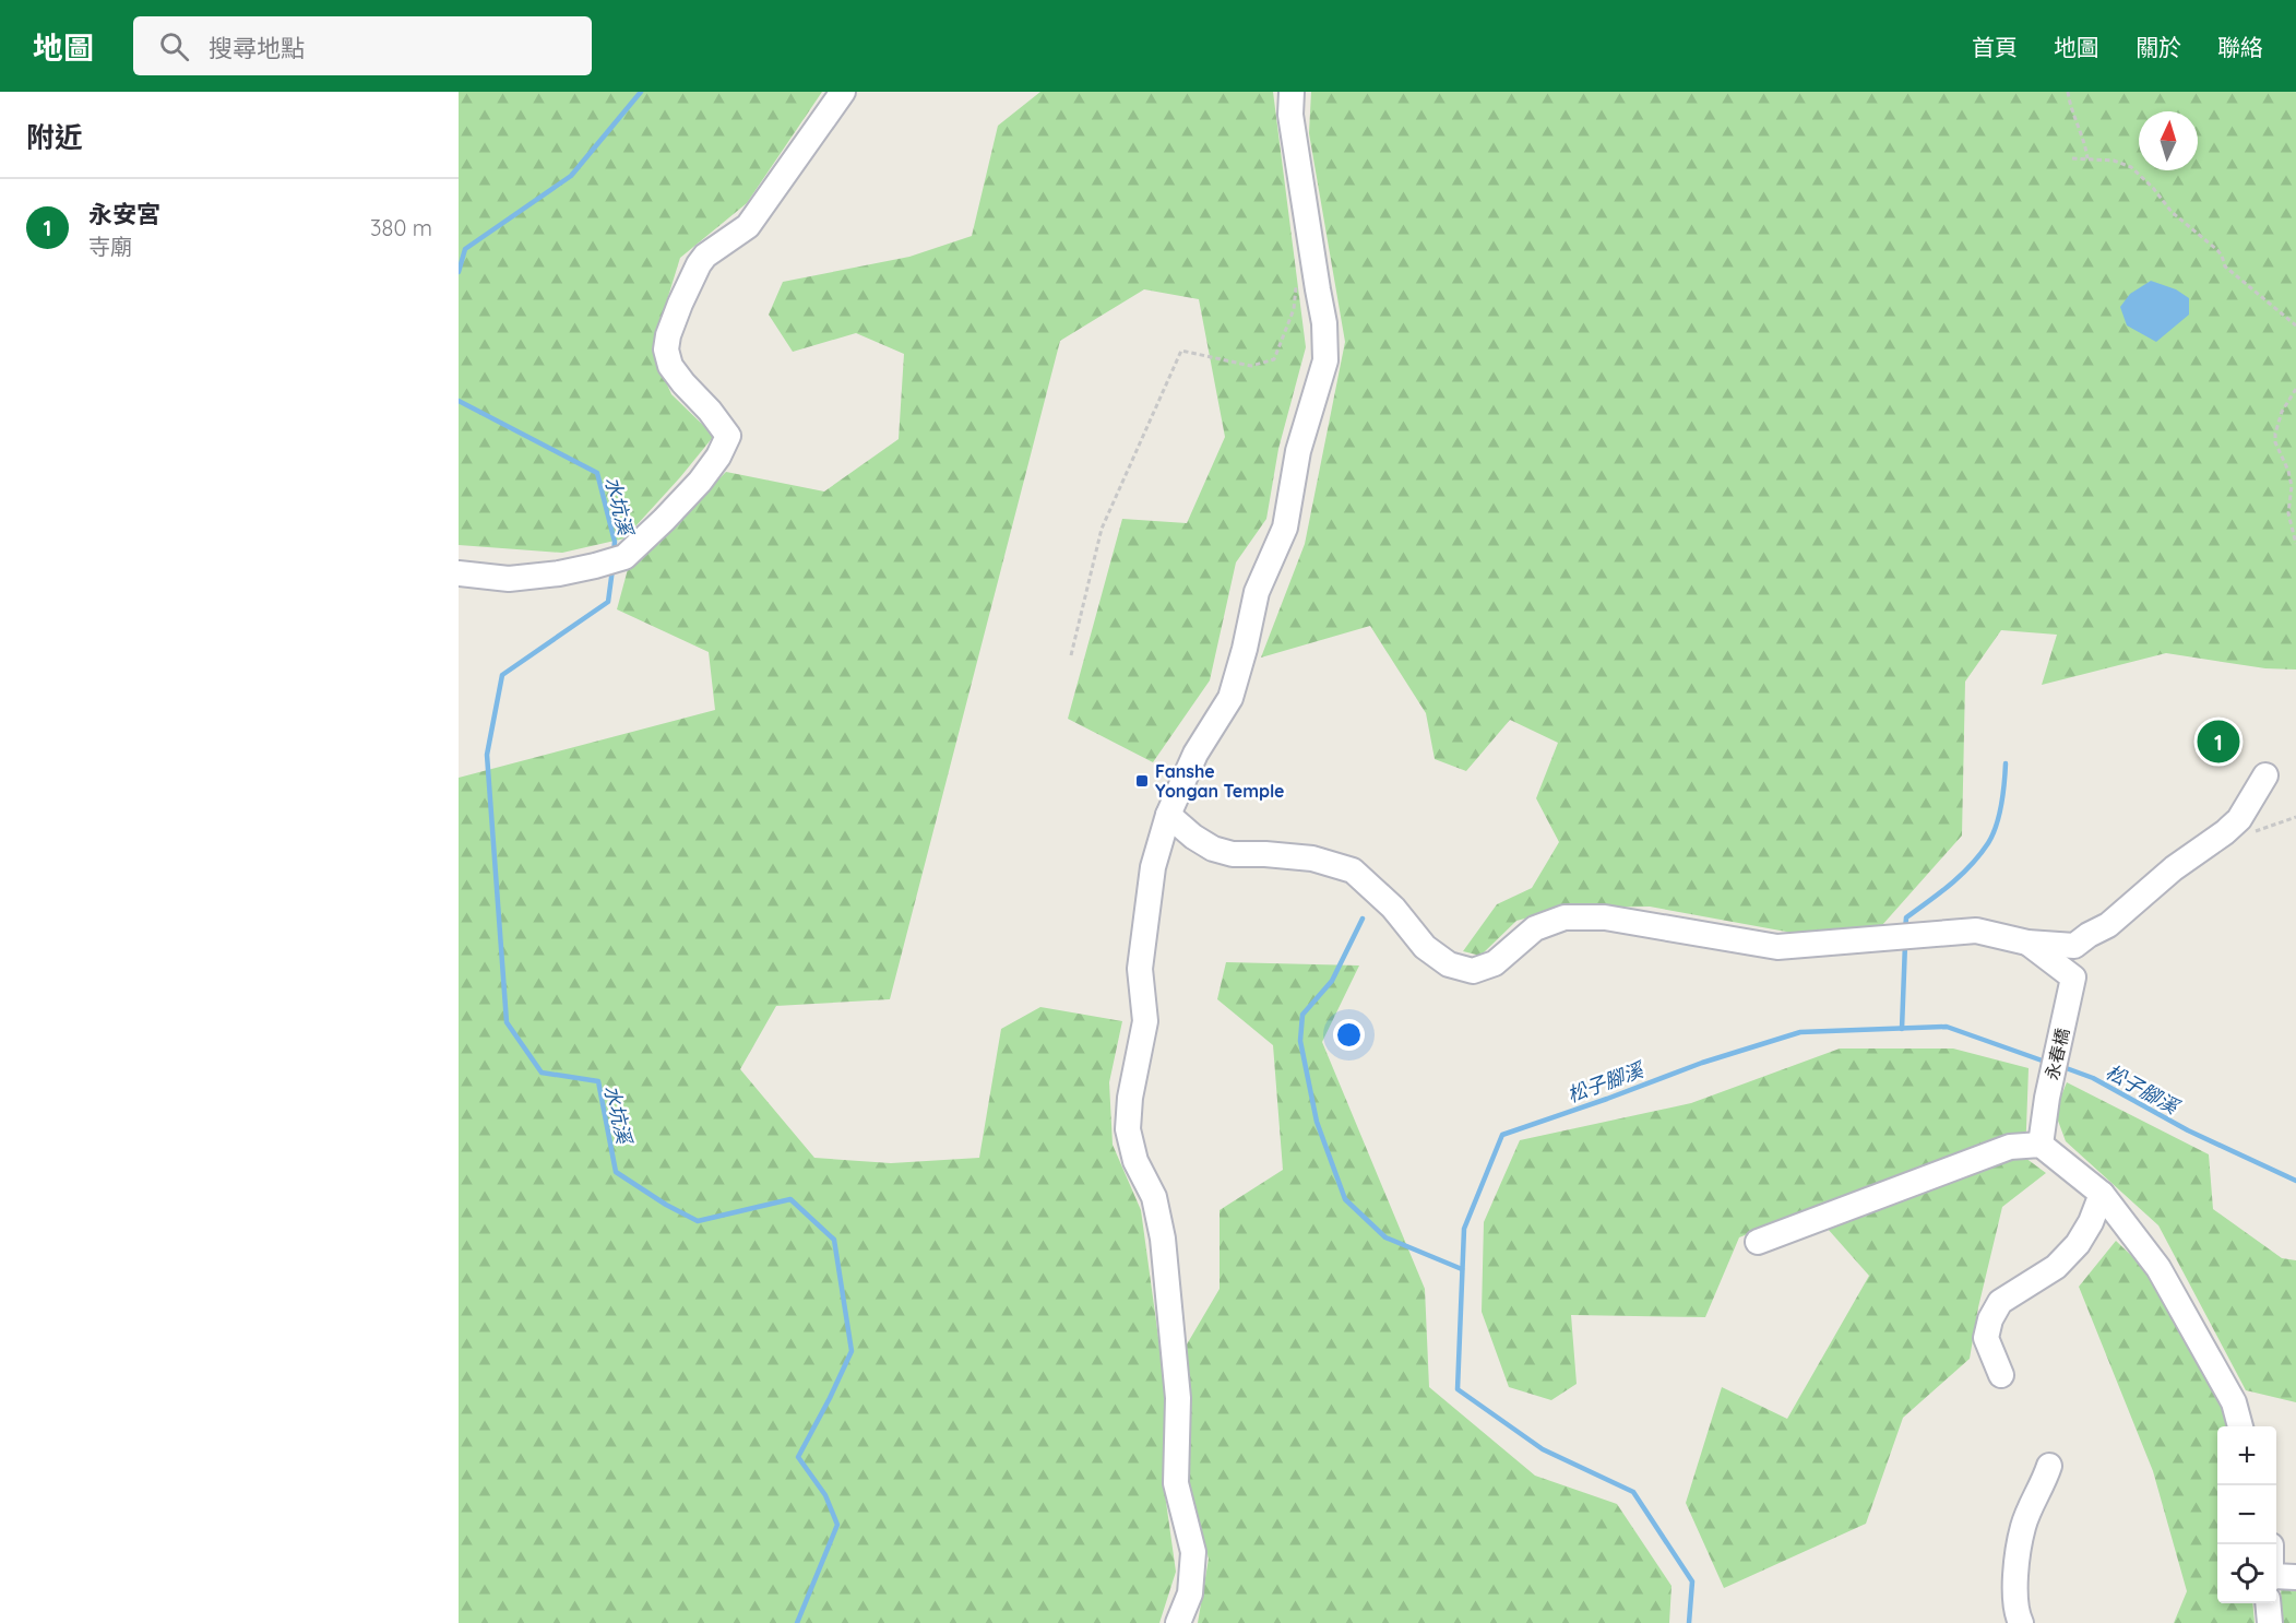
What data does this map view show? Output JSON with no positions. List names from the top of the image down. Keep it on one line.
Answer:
{"streets":{"street":["永春橋"]},"water":["水坑溪","松子腳溪"],"places":{"transit":["Fanshe Yongan Temple"]},"north":"top","page":{"header":"地圖","search":"搜尋地點","nav":["首頁","地圖","關於","聯絡"],"heading":"附近","list":[{"mark":"1","name":"永安宮","note":"寺廟","value":"380 m"}],"pins":"1","map_buttons":["+","−"]}}
